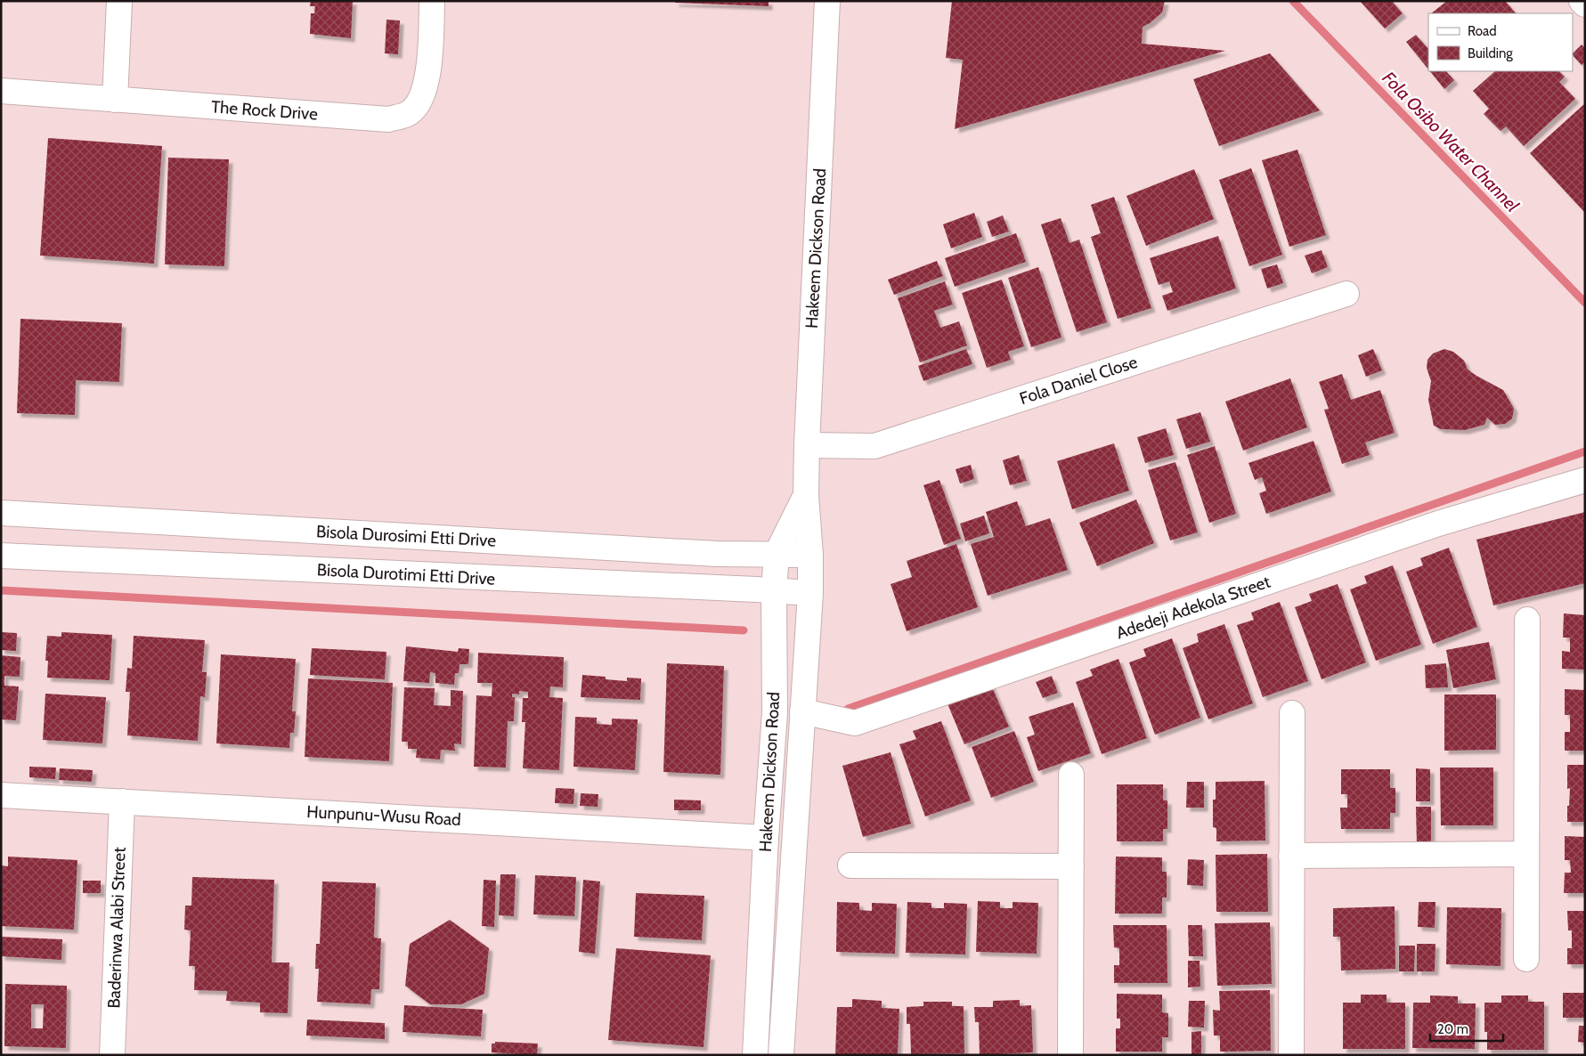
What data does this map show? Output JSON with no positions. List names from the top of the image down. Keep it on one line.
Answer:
{"streets":{"street":["The Rock Drive","Hakeem Dickson Road","Fola Daniel Close","Bisola Durosimi Etti Drive","Bisola Durotimi Etti Drive","Adedeji Adekola Street","Hunpunu-Wusu Road","Baderinwa Alabi Street"]},"crossings":[["Hakeem Dickson Road","Fola Daniel Close"],["Hakeem Dickson Road","Bisola Durosimi Etti Drive"],["Hakeem Dickson Road","Bisola Durotimi Etti Drive"],["Hakeem Dickson Road","Adedeji Adekola Street"],["Hakeem Dickson Road","Hunpunu-Wusu Road"],["Hunpunu-Wusu Road","Baderinwa Alabi Street"]],"water":["Fola Osibo Water Channel"],"legend":["Road","Building"],"scale_bar":"20 m"}
